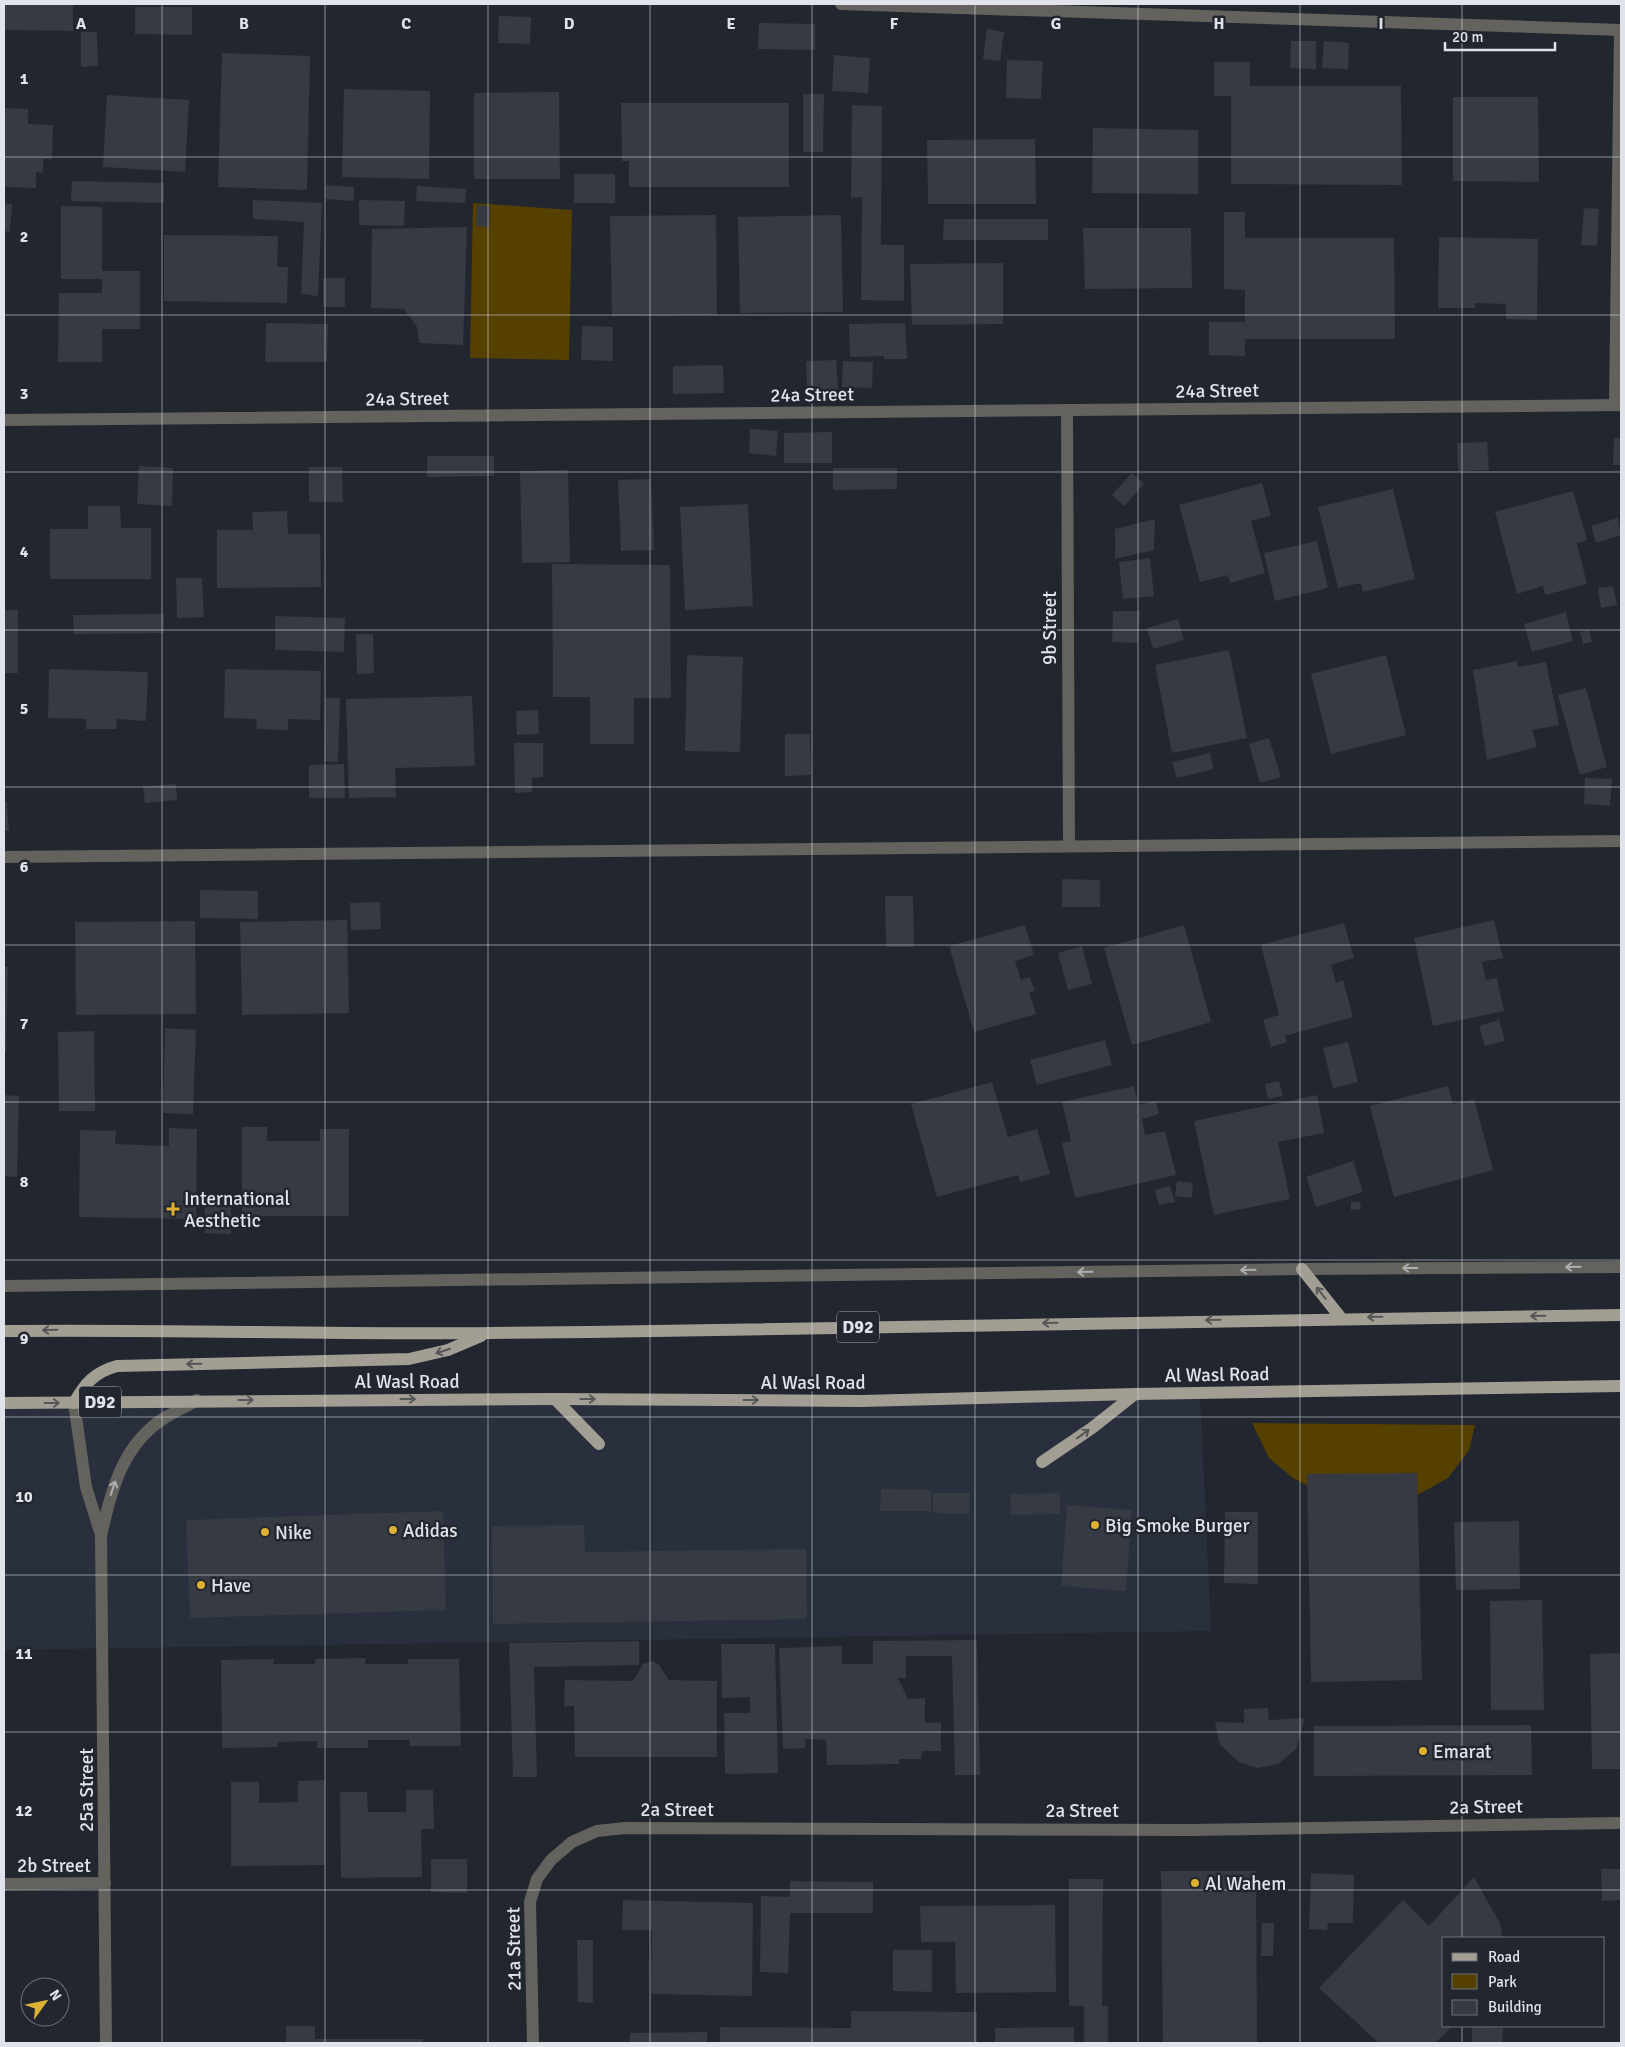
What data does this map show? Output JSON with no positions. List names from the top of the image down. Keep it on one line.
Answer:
{"streets":{"main road":["D92","Al Wasl Road"],"street":["24a Street","9b Street","25a Street","2a Street","2b Street","21a Street"]},"crossings":[["24a Street","9b Street"],["Al Wasl Road","25a Street"],["25a Street","2b Street"],["2a Street","21a Street"]],"places":{"health":["International Aesthetic"],"other":["Big Smoke Burger","Adidas","Nike","Have","Emarat","Al Wahem"]},"legend":["Road","Park","Building"],"scale_bar":"20 m","north":"top right","grid":{"columns":["A","B","C","D","E","F","G","H","I"],"rows":["1","2","3","4","5","6","7","8","9","10","11","12"]}}
